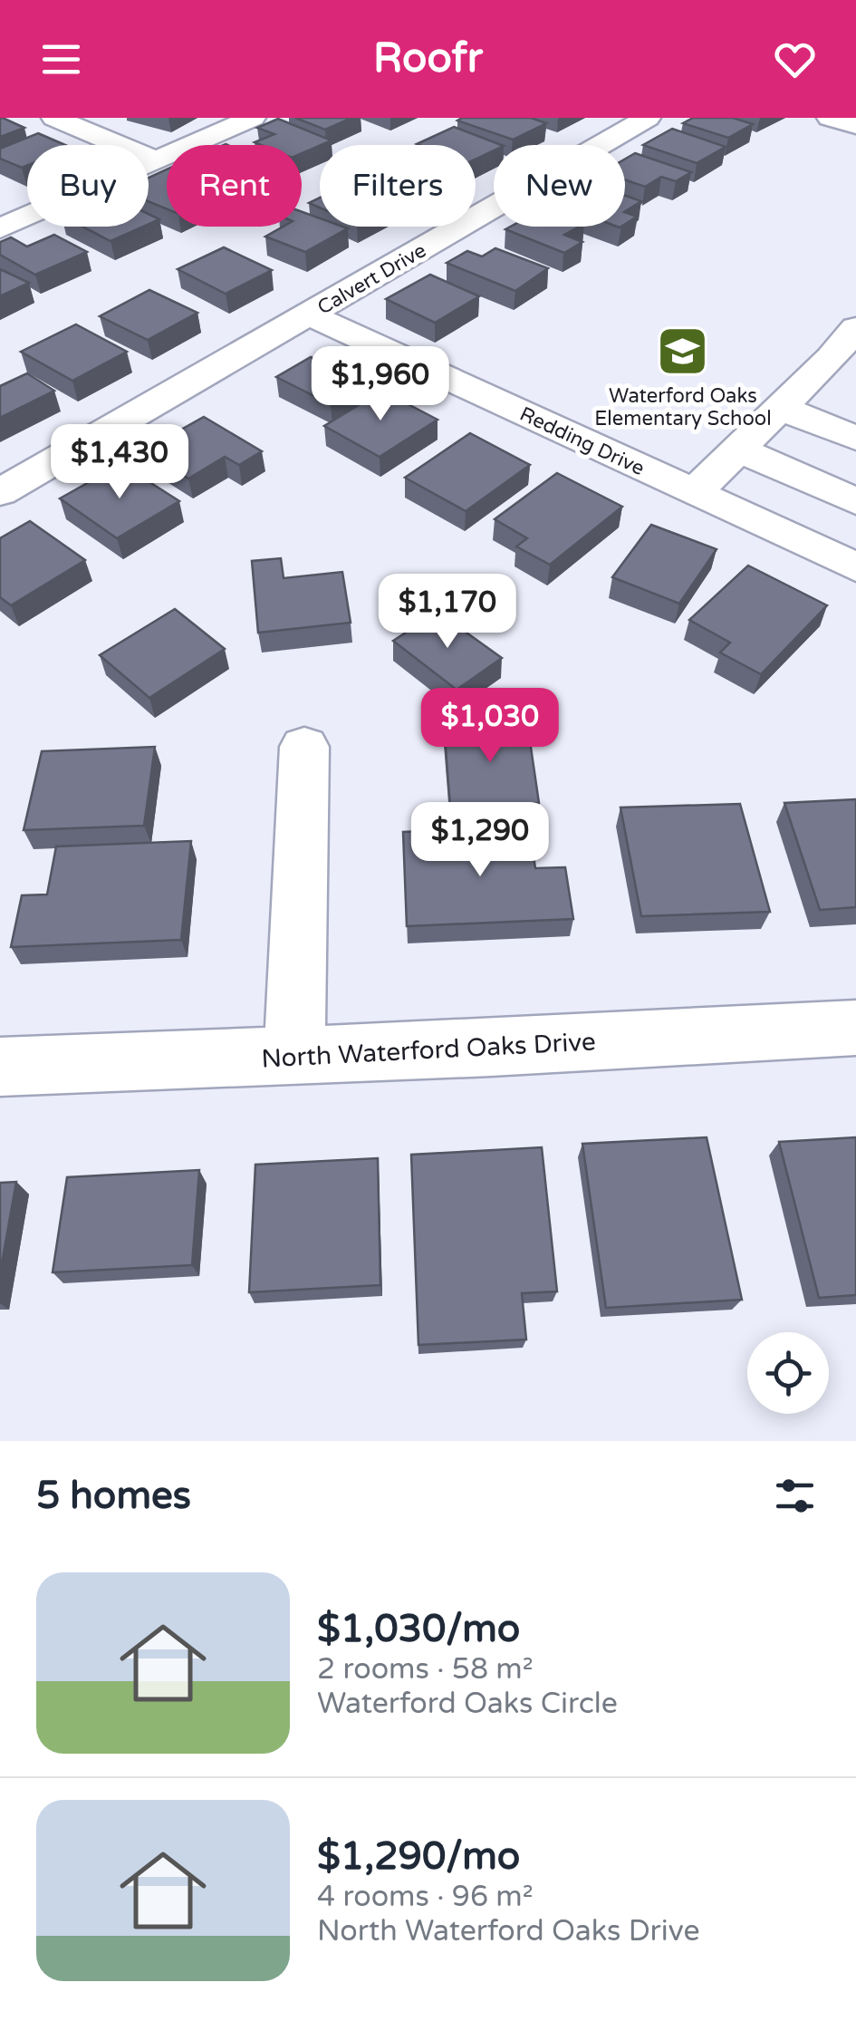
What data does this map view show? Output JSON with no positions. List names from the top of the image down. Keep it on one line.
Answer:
{"streets":{"street":["Calvert Drive","Redding Drive","North Waterford Oaks Drive"]},"crossings":[["Calvert Drive","Redding Drive"]],"places":{"school or university":["Waterford Oaks Elementary School"]},"page":{"header":"Roofr","chip":["Buy","Rent","Filters","New"],"price":["$1,960","$1,430","$1,170","$1,030","$1,290"],"heading":"5 homes","list":[{"name":"$1,030/mo","note":"2 rooms · 58 m² · Waterford Oaks Circle"},{"name":"$1,290/mo","note":"4 rooms · 96 m² · North Waterford Oaks Drive"}]}}
